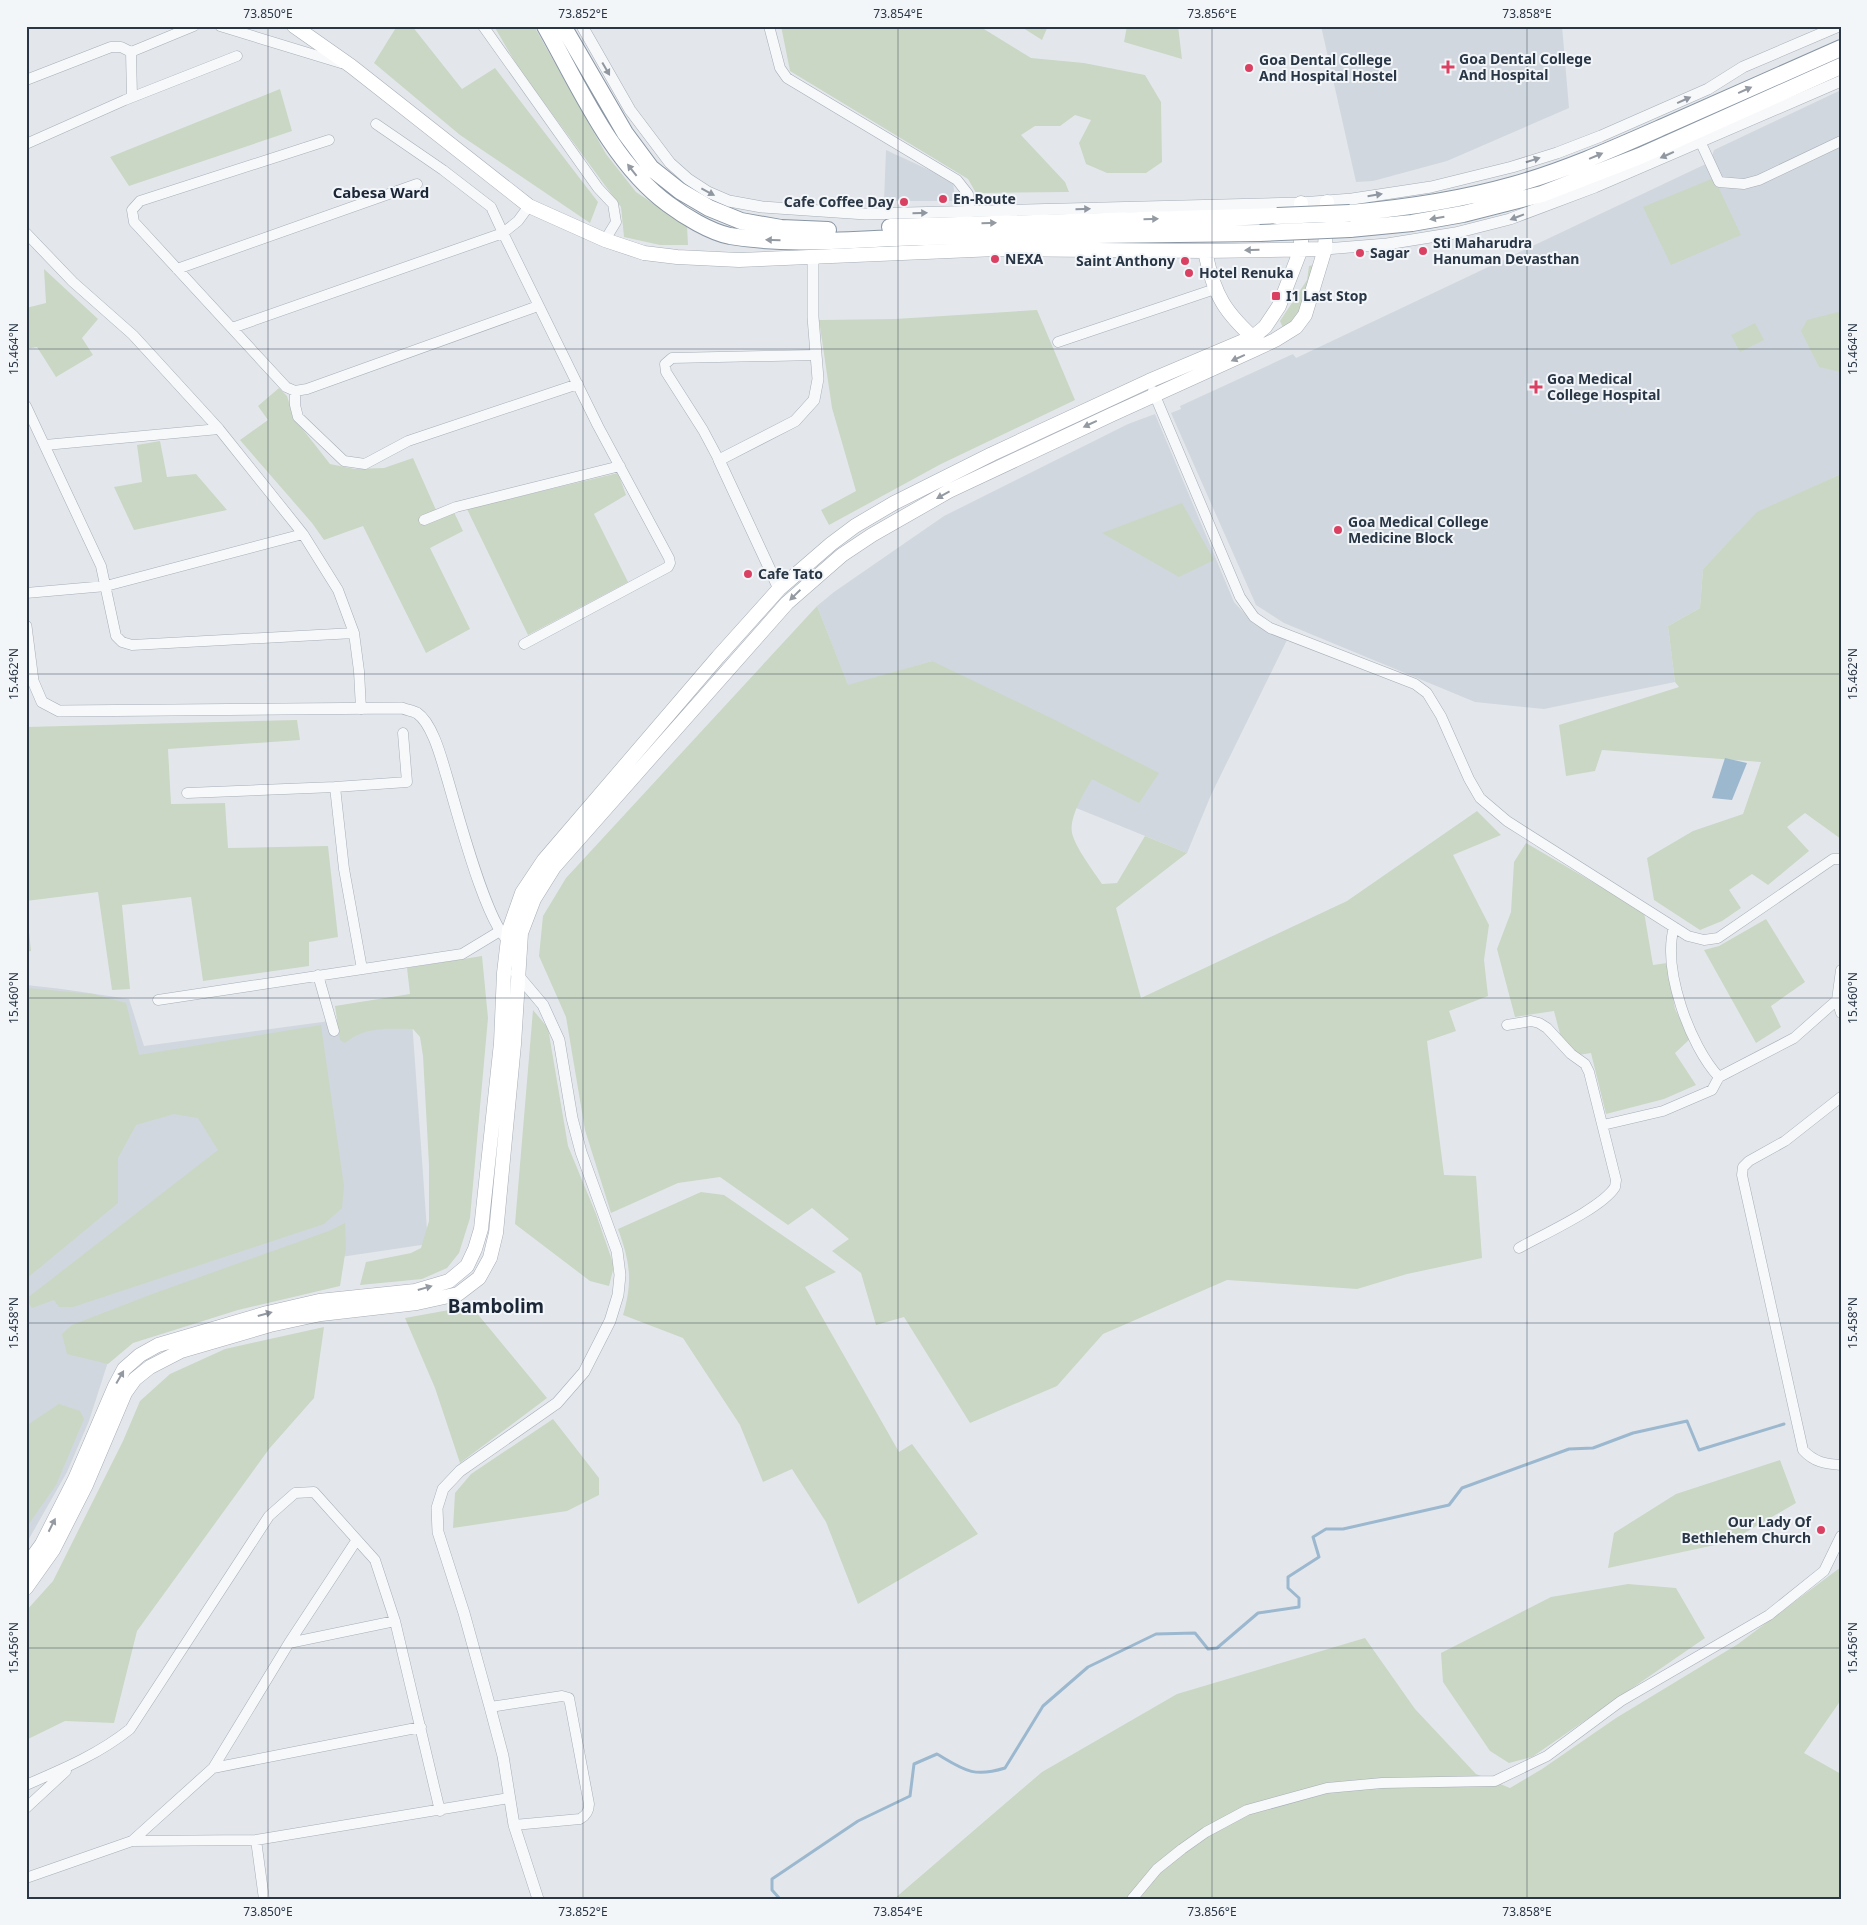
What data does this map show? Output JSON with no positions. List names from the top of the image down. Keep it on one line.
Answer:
{"districts":["Cabesa Ward","Bambolim"],"places":{"health":["Goa Dental College And Hospital","Goa Medical College Hospital"],"other":["Goa Dental College And Hospital Hostel","En-Route","Cafe Coffee Day","Sti Maharudra Hanuman Devasthan","Sagar","NEXA","Saint Anthony","Hotel Renuka","Goa Medical College Medicine Block","Cafe Tato","Our Lady Of Bethlehem Church"],"transit":["I1 Last Stop"]},"coordinates":["73.850°E","73.852°E","73.854°E","73.856°E","73.858°E","15.464°N","15.462°N","15.460°N","15.458°N","15.456°N"]}
